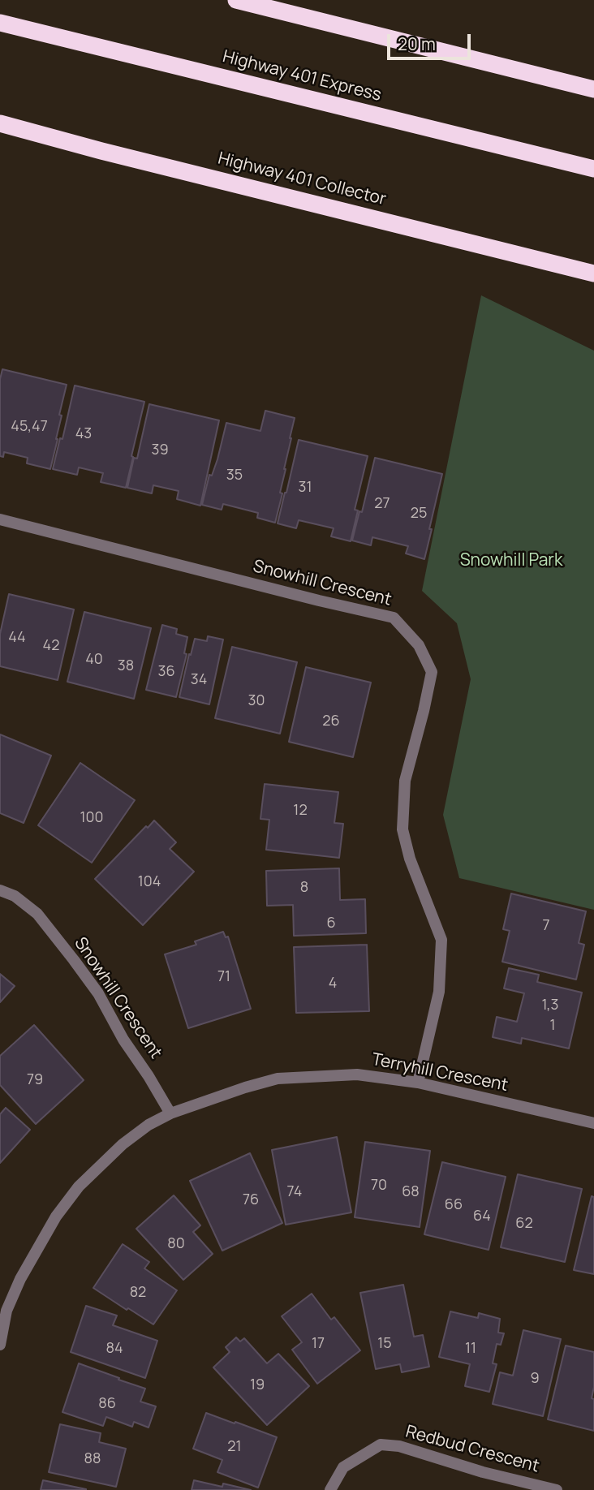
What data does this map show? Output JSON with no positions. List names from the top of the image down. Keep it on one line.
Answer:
{"streets":{"highway":["Highway 401 Express","Highway 401 Collector"],"street":["Snowhill Crescent","Terryhill Crescent","Redbud Crescent"]},"crossings":[["Snowhill Crescent","Terryhill Crescent"]],"parks":["Snowhill Park"],"house_numbers":["45,47","43","39","35","31","27","25","44","42","40","38","36","34","30","26","12","100","104","8","6","7","71","4","1,3","1","79","70","74","68","76","66","64","62","80","82","17","15","84","11","9","19","86","21","88"],"scale_bar":"20 m"}
